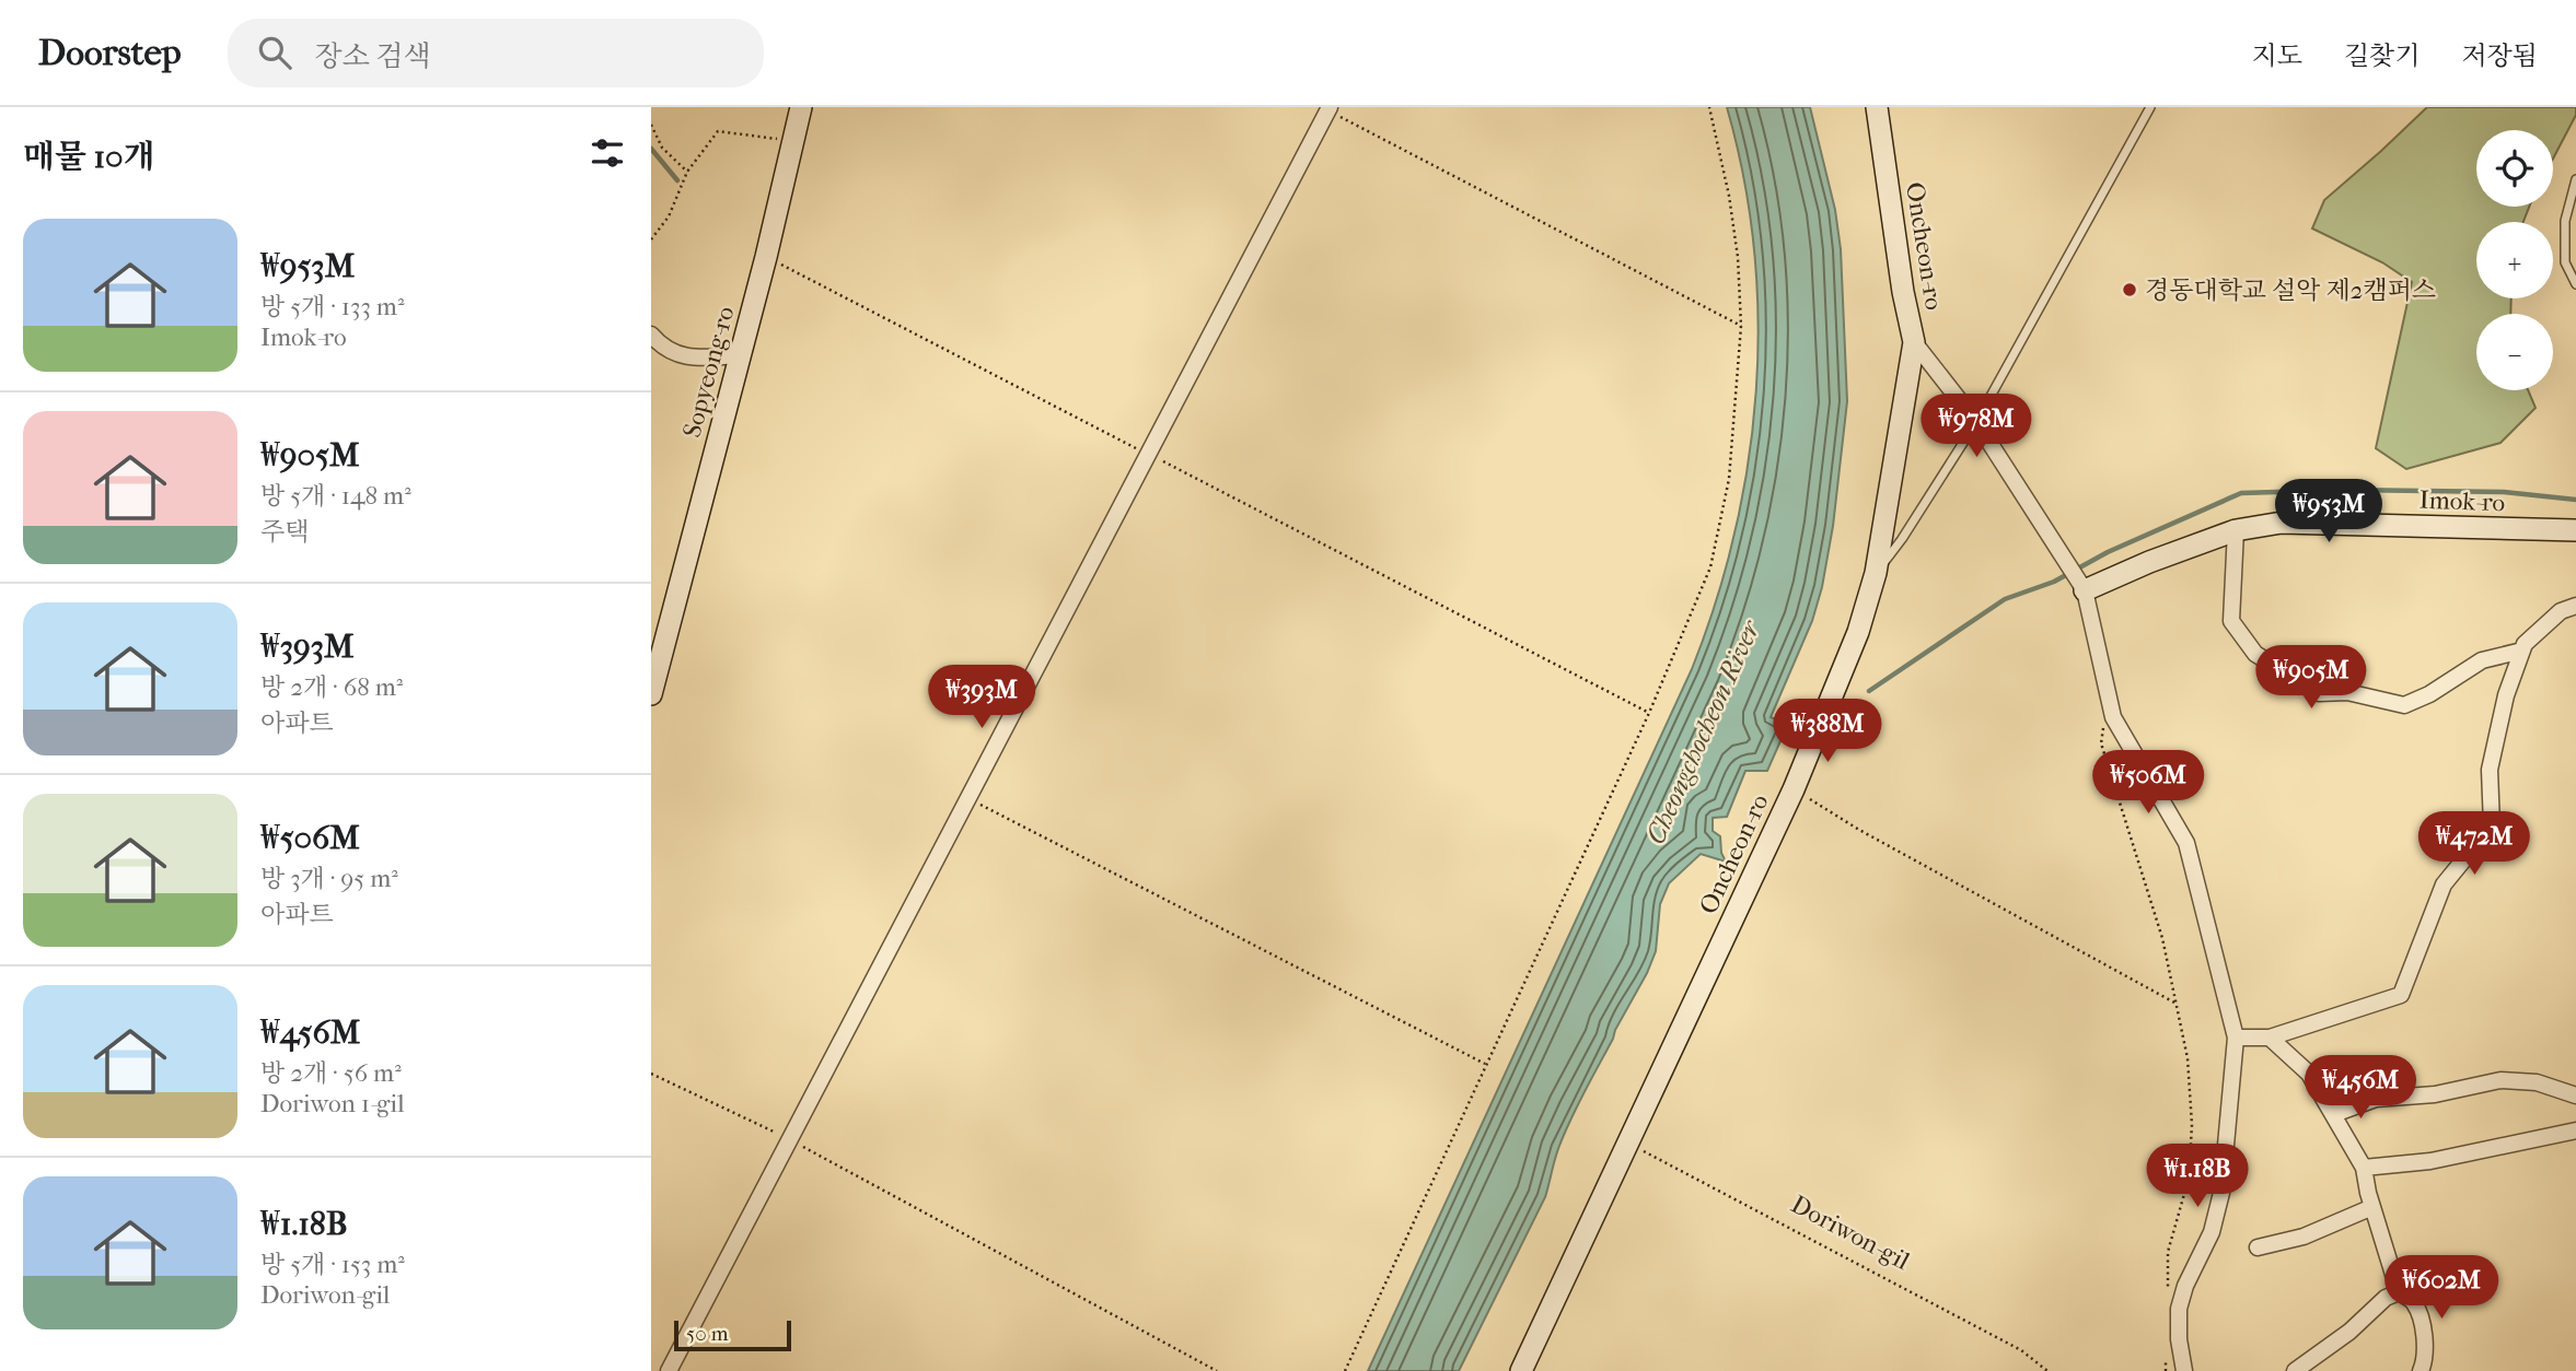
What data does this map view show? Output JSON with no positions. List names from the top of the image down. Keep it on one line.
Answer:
{"streets":{"street":["Oncheon-ro","Sopyeong-ro","Imok-ro"],"path":["Doriwon-gil"]},"crossings":[["Oncheon-ro","Doriwon-gil"]],"water":["Cheongchocheon River"],"places":["경동대학교 설악 제2캠퍼스"],"scale_bar":"50 m","page":{"header":"Doorstep","search":"장소 검색","nav":["지도","길찾기","저장됨"],"heading":"매물 10개","map_buttons":["+","−"],"list":[{"name":"₩953M","note":"방 5개 · 133 m² · Imok-ro"},{"name":"₩905M","note":"방 5개 · 148 m² · 주택"},{"name":"₩393M","note":"방 2개 · 68 m² · 아파트"},{"name":"₩506M","note":"방 3개 · 95 m² · 아파트"},{"name":"₩456M","note":"방 2개 · 56 m² · Doriwon 1-gil"},{"name":"₩1.18B","note":"방 5개 · 153 m² · Doriwon-gil"}],"price":["₩978M","₩953M","₩905M","₩393M","₩388M","₩506M","₩472M","₩456M","₩1.18B","₩602M"],"scale":"50 m"}}
